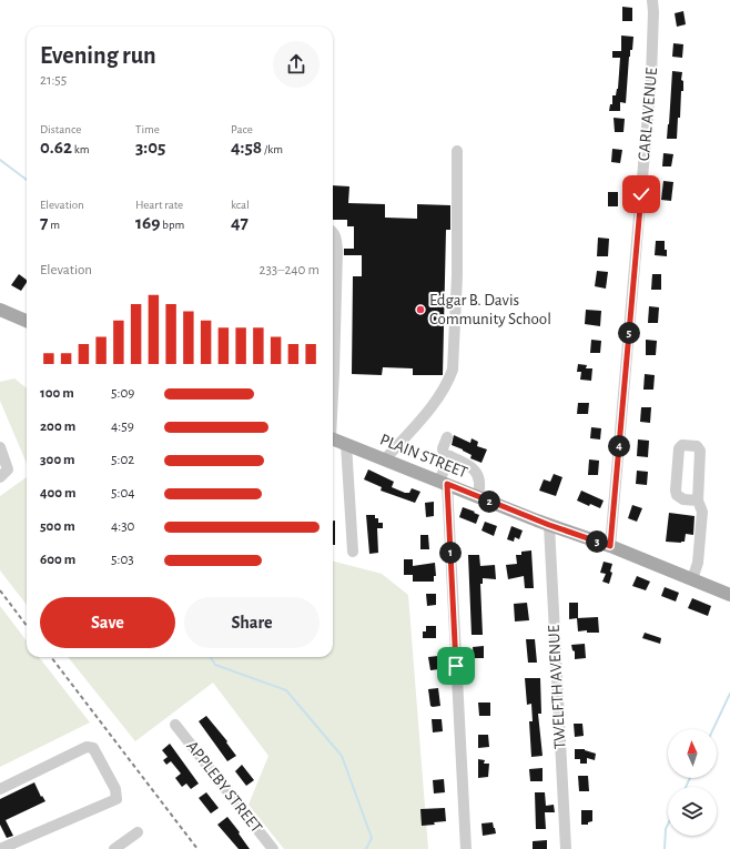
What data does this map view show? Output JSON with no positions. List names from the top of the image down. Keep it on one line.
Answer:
{"streets":{"main road":["PLAIN STREET"],"street":["CARL AVENUE","TWELFTH AVENUE","APPLEBY STREET"]},"crossings":[["CARL AVENUE","PLAIN STREET"],["PLAIN STREET","TWELFTH AVENUE"]],"places":["Edgar B. Davis Community School"],"north":"top","page":{"heading":["Evening run","21:55"],"stats":[["Distance","0.62 km"],["Time","3:05"],["Pace","4:58 /km"],["Elevation","7 m"],["Heart rate","169 bpm"],["kcal","47"]],"chart":["Elevation","233–240 m"],"pins":["5","4","2","3","1"],"list":[{"name":"100 m","note":"5:09"},{"name":"200 m","note":"4:59"},{"name":"300 m","note":"5:02"},{"name":"400 m","note":"5:04"},{"name":"500 m","note":"4:30"},{"name":"600 m","note":"5:03"}],"buttons":["Save","Share"]}}
